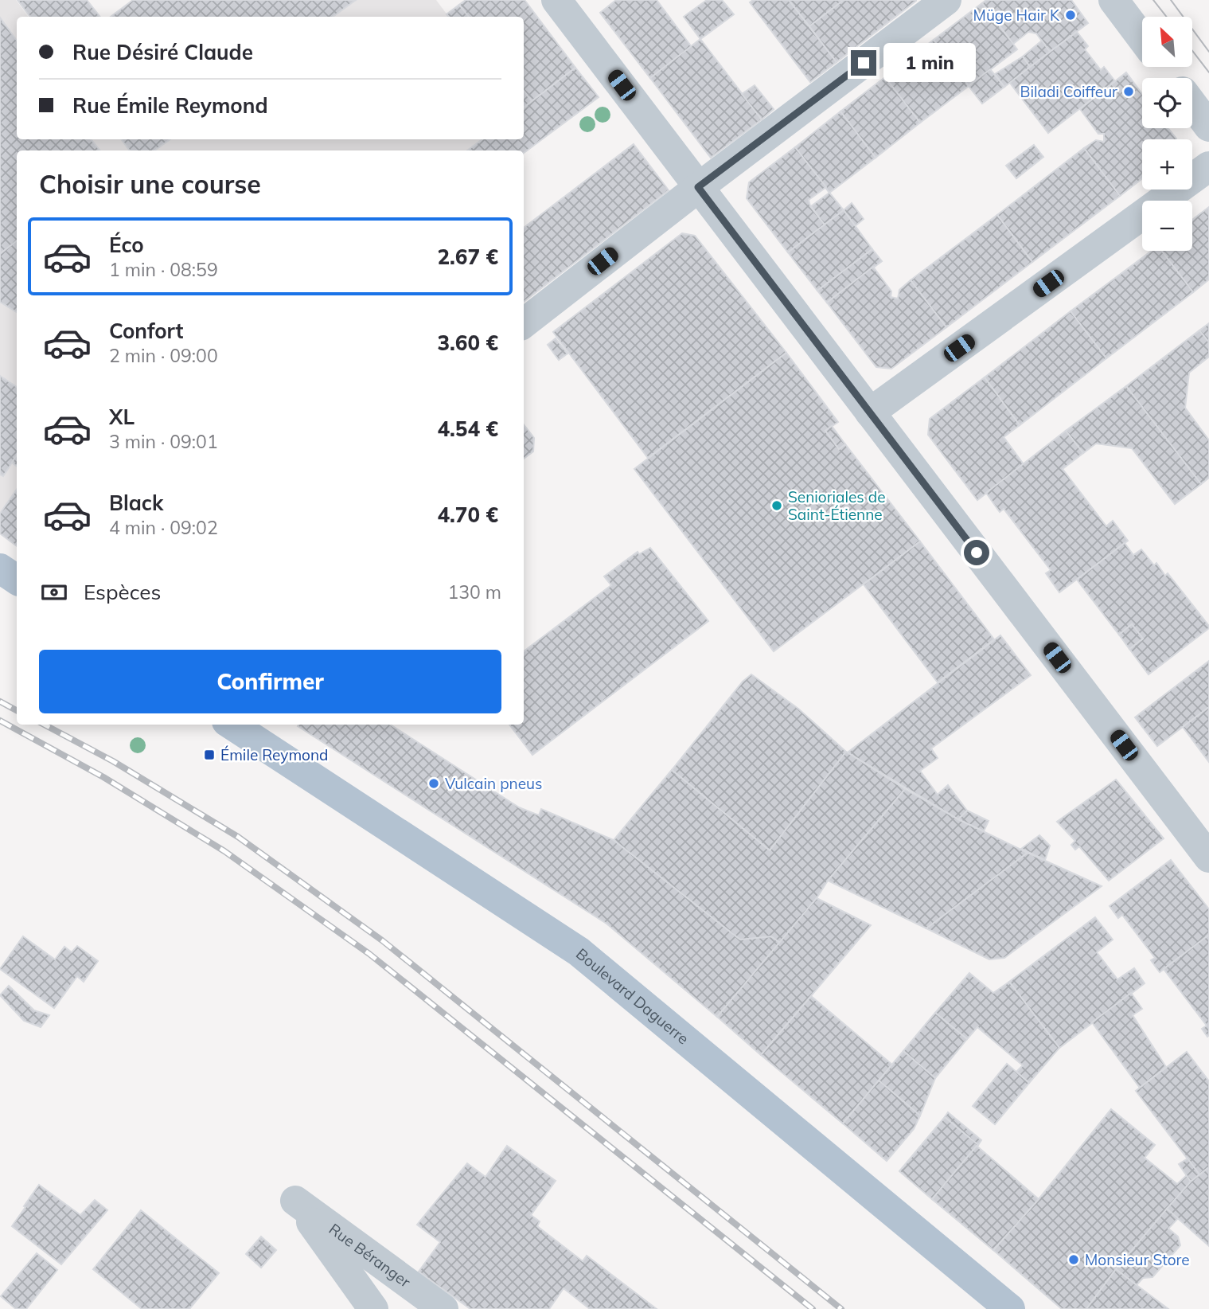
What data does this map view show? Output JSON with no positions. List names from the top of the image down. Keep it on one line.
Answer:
{"streets":{"main road":["Boulevard Daguerre"],"street":["Rue Béranger"]},"places":{"other":["Müge Hair K","Biladi Coiffeur","Senioriales de Saint-Étienne","Vulcain pneus","Monsieur Store"],"transit":["Émile Reymond"]},"north":"top left","page":{"map_buttons":["+","−"],"banner":["Rue Désiré Claude","Rue Émile Reymond"],"bubble":"1 min","heading":"Choisir une course","list":[{"name":"Éco","note":"1 min · 08:59","value":"2.67 €"},{"name":"Confort","note":"2 min · 09:00","value":"3.60 €"},{"name":"XL","note":"3 min · 09:01","value":"4.54 €"},{"name":"Black","note":"4 min · 09:02","value":"4.70 €"}],"pay":["Espèces","130 m"],"buttons":"Confirmer"}}
